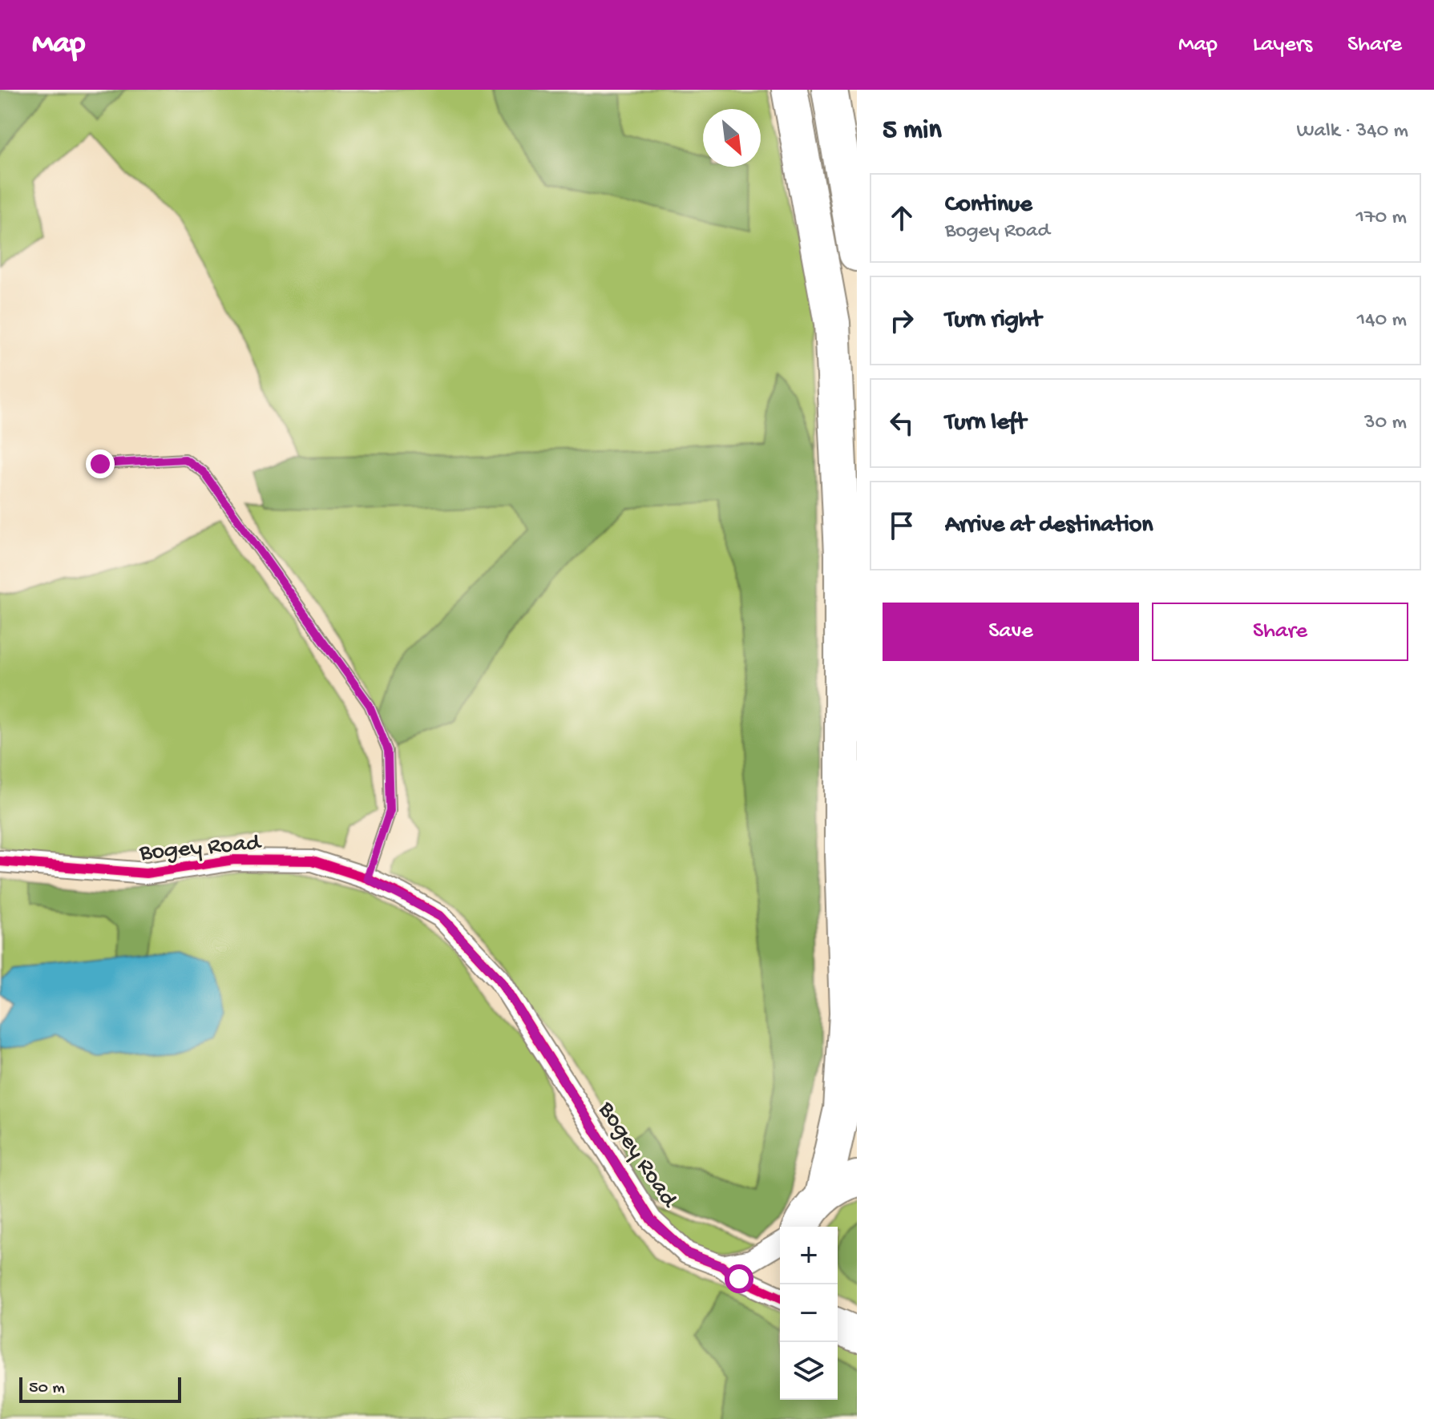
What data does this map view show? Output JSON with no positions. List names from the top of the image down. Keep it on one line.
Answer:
{"streets":{"street":["Bogey Road"]},"scale_bar":"50 m","north":"bottom right","page":{"header":"Map","nav":["Map","Layers","Share"],"heading":["5 min","Walk · 340 m"],"list":[["Continue","Bogey Road","170 m"],["Turn right","140 m"],["Turn left","30 m"],"Arrive at destination"],"buttons":["Save","Share"],"map_buttons":["+","−"],"scale":"50 m"}}
